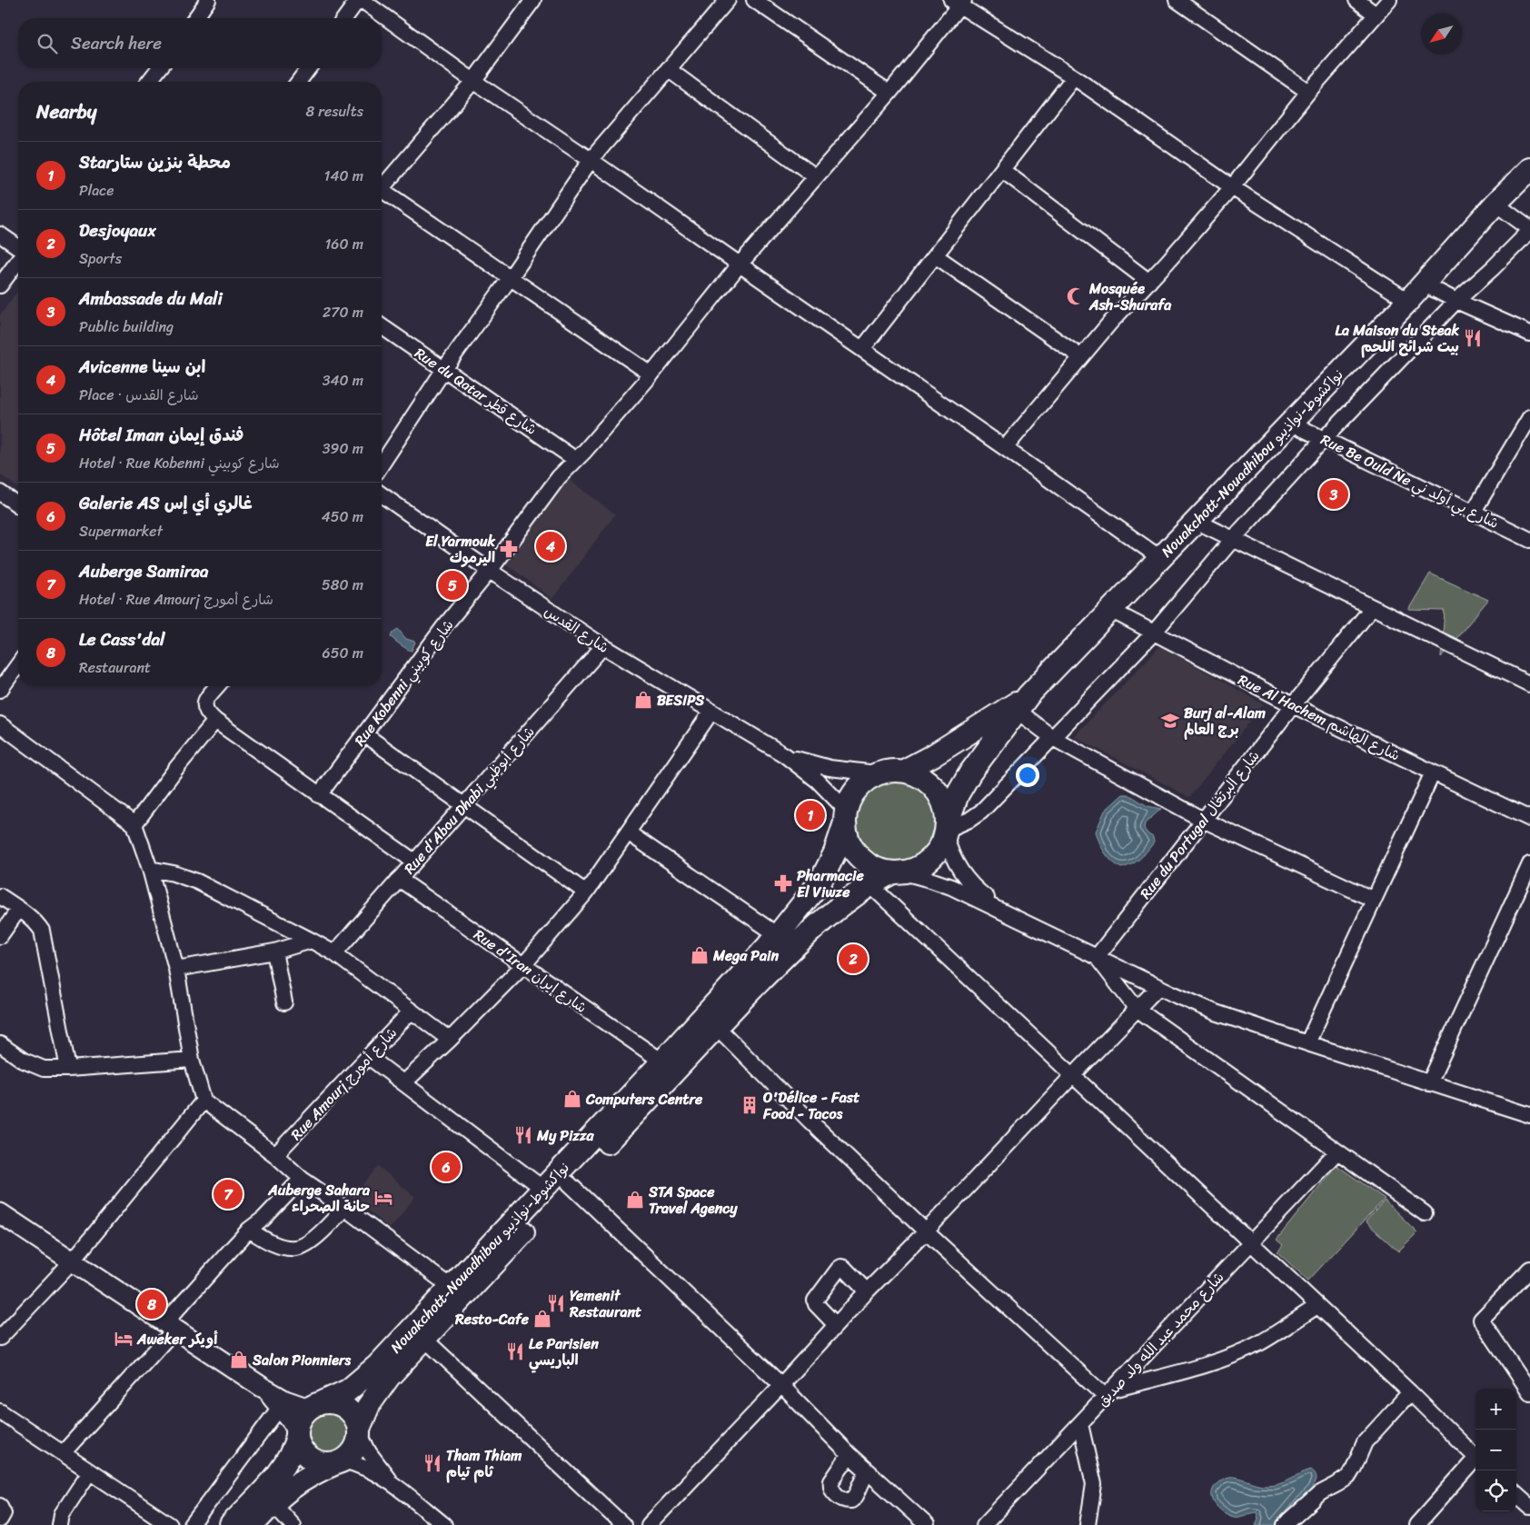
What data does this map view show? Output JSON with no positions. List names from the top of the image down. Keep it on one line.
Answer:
{"streets":{"highway":["Nouakchott-Nouadhibou نواكشوط-نواذيبو"],"street":["Rue du Qatar شارع قطر","Rue Be Ould Ne شارع بي أولد ني","شارع القدس","Rue Kobenni شارع كوبيني","Rue Al Hachem شارع الهاشم","Rue d'Abou Dhabi شارع أبوظبي","Rue du Portugal شارع البرتغال","Rue d'Iran شارع إيران","Rue Amourj شارع أمورج","شارع محمد عبد الله ولد صديق"]},"crossings":[["Rue du Qatar شارع قطر","Rue Kobenni شارع كوبيني"],["Nouakchott-Nouadhibou نواكشوط-نواذيبو","Rue Be Ould Ne شارع بي أولد ني"],["Nouakchott-Nouadhibou نواكشوط-نواذيبو","Rue Al Hachem شارع الهاشم"],["Nouakchott-Nouadhibou نواكشوط-نواذيبو","Rue d'Iran شارع إيران"],["شارع القدس","Rue Kobenni شارع كوبيني"],["شارع القدس","Rue d'Abou Dhabi شارع أبوظبي"],["Rue Al Hachem شارع الهاشم","Rue du Portugal شارع البرتغال"],["Rue d'Abou Dhabi شارع أبوظبي","Rue d'Iran شارع إيران"]],"places":{"mosque":["Mosquée Ash-Shurafa"],"restaurant":["La Maison du Steak بيت شرائح اللحم","My Pizza","Yemenit Restaurant","Le Parisien الباريسي","Tham Thiam ثام تيام"],"pharmacy":["El Yarmouk اليرموك","Pharmacie El Viwze"],"shop":["BESIPS","Mega Pain","Computers Centre","STA Space Travel Agency","Resto-Cafe","Salon Pionniers"],"school or university":["Burj al-Alam برج العالم"],"building":["O'Délice - Fast Food - Tacos"],"hotel":["Auberge Sahara حانة الصحراء","Aweker أويكر"]},"north":"bottom left","page":{"search":"Search here","heading":["Nearby","8 results"],"list":[{"mark":"1","name":"Starمحطة بنزين ستار","note":"Place","value":"140 m"},{"mark":"2","name":"Desjoyaux","note":"Sports","value":"160 m"},{"mark":"3","name":"Ambassade du Mali","note":"Public building","value":"270 m"},{"mark":"4","name":"Avicenne ابن سينا","note":"Place · شارع القدس","value":"340 m"},{"mark":"5","name":"Hôtel Iman فندق إيمان","note":"Hotel · Rue Kobenni شارع كوبيني","value":"390 m"},{"mark":"6","name":"Galerie AS غالري أي إس","note":"Supermarket","value":"450 m"},{"mark":"7","name":"Auberge Samiraa","note":"Hotel · Rue Amourj شارع أمورج","value":"580 m"},{"mark":"8","name":"Le Cass'dal","note":"Restaurant","value":"650 m"}],"pins":["3","4","5","1","2","6","7","8"],"map_buttons":["+","−"]}}
